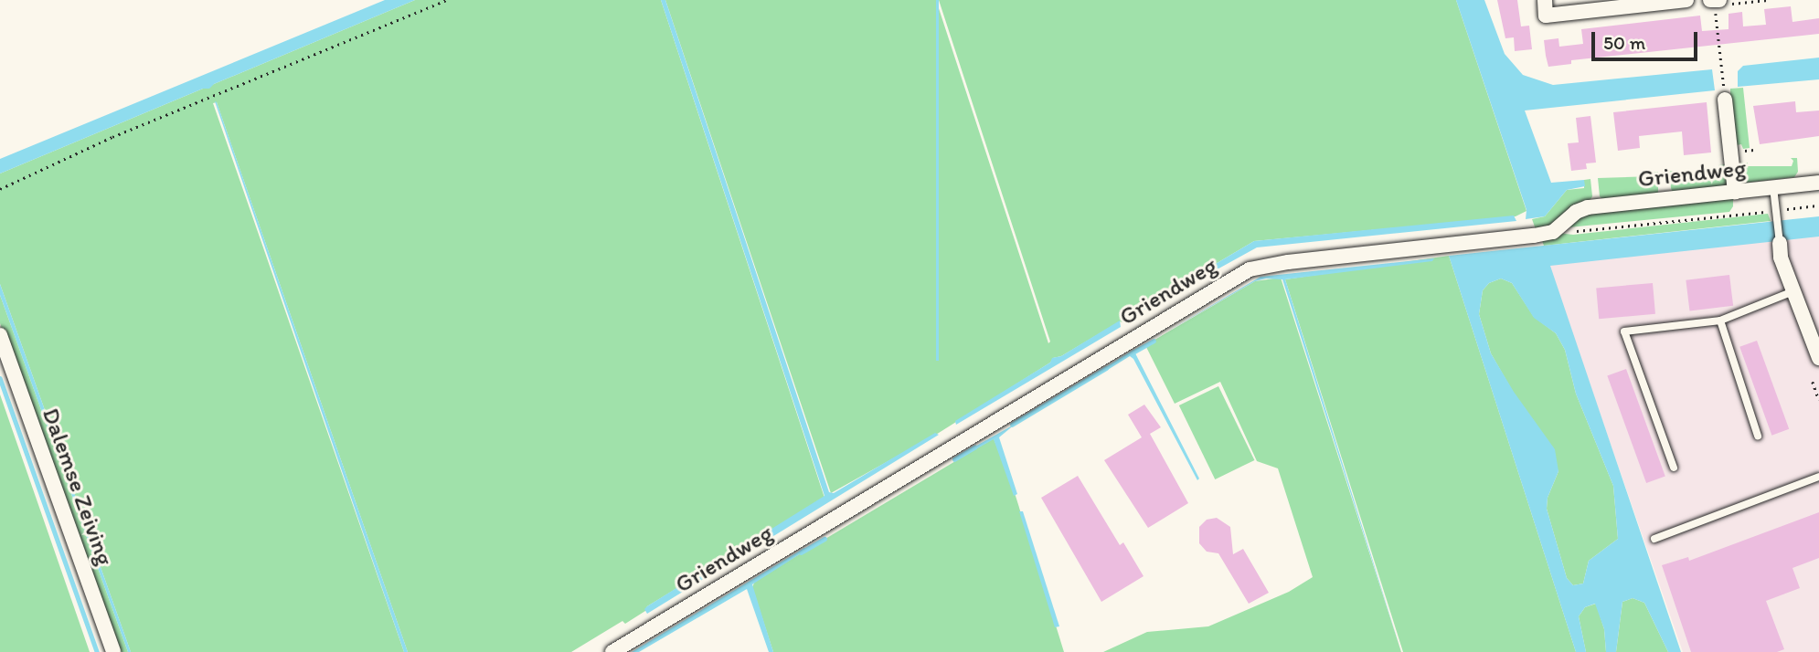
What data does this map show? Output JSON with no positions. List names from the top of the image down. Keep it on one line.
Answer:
{"streets":{"street":["Griendweg","Dalemse Zeiving"]},"scale_bar":"50 m"}
